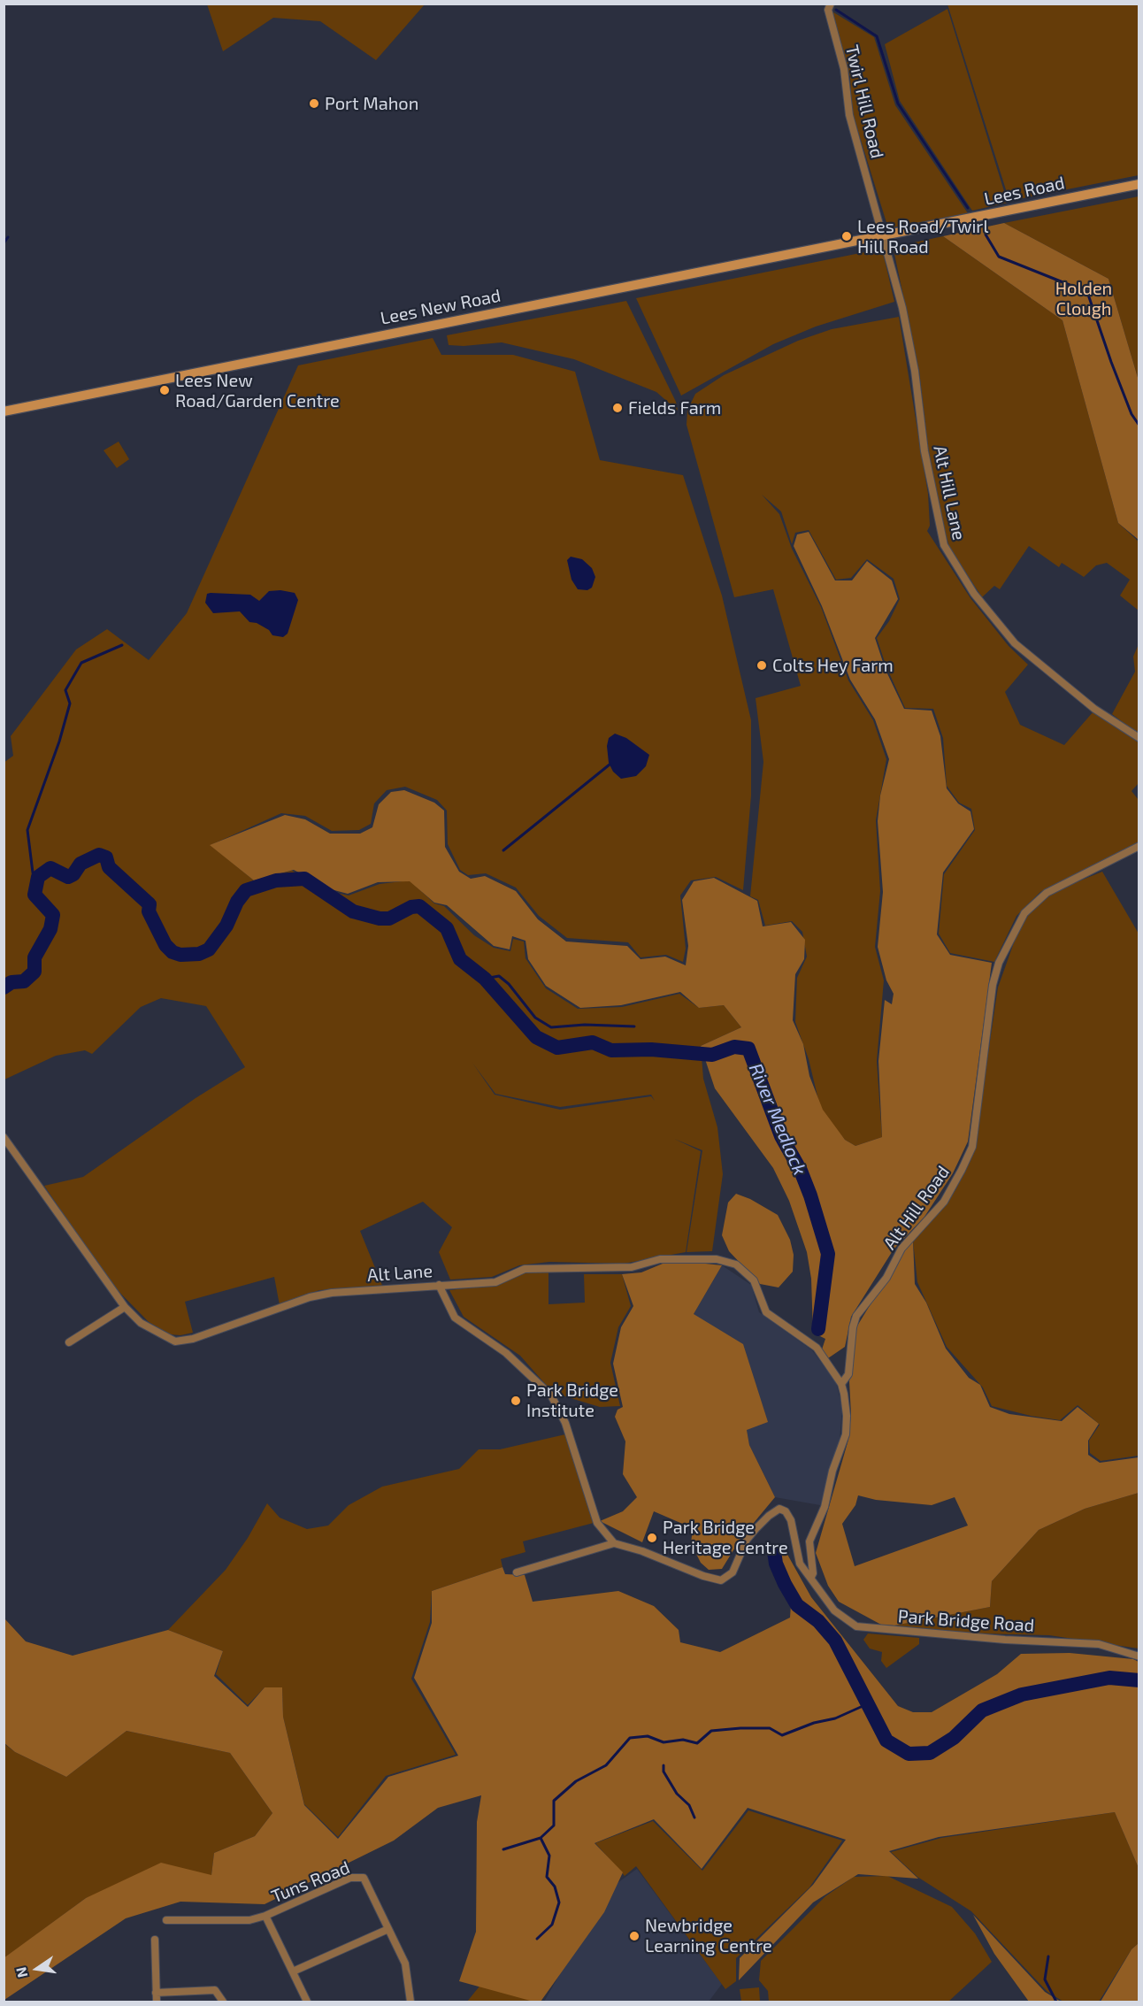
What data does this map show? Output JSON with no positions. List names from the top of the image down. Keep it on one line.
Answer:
{"streets":{"main road":["Lees Road","Lees New Road"],"street":["Twirl Hill Road","Alt Hill Lane","Alt Hill Road","Alt Lane","Park Bridge Road","Tuns Road"]},"crossings":[["Twirl Hill Road","Lees Road"],["Twirl Hill Road","Lees New Road"],["Twirl Hill Road","Alt Hill Lane"],["Lees Road","Lees New Road"],["Lees Road","Alt Hill Lane"],["Lees New Road","Alt Hill Lane"],["Alt Hill Road","Alt Lane"],["Alt Hill Road","Park Bridge Road"]],"water":["River Medlock"],"parks":["Holden Clough"],"places":["Port Mahon","Lees Road/Twirl Hill Road","Lees New Road/Garden Centre","Fields Farm","Colts Hey Farm","Park Bridge Institute","Park Bridge Heritage Centre","Newbridge Learning Centre"],"north":"left"}
